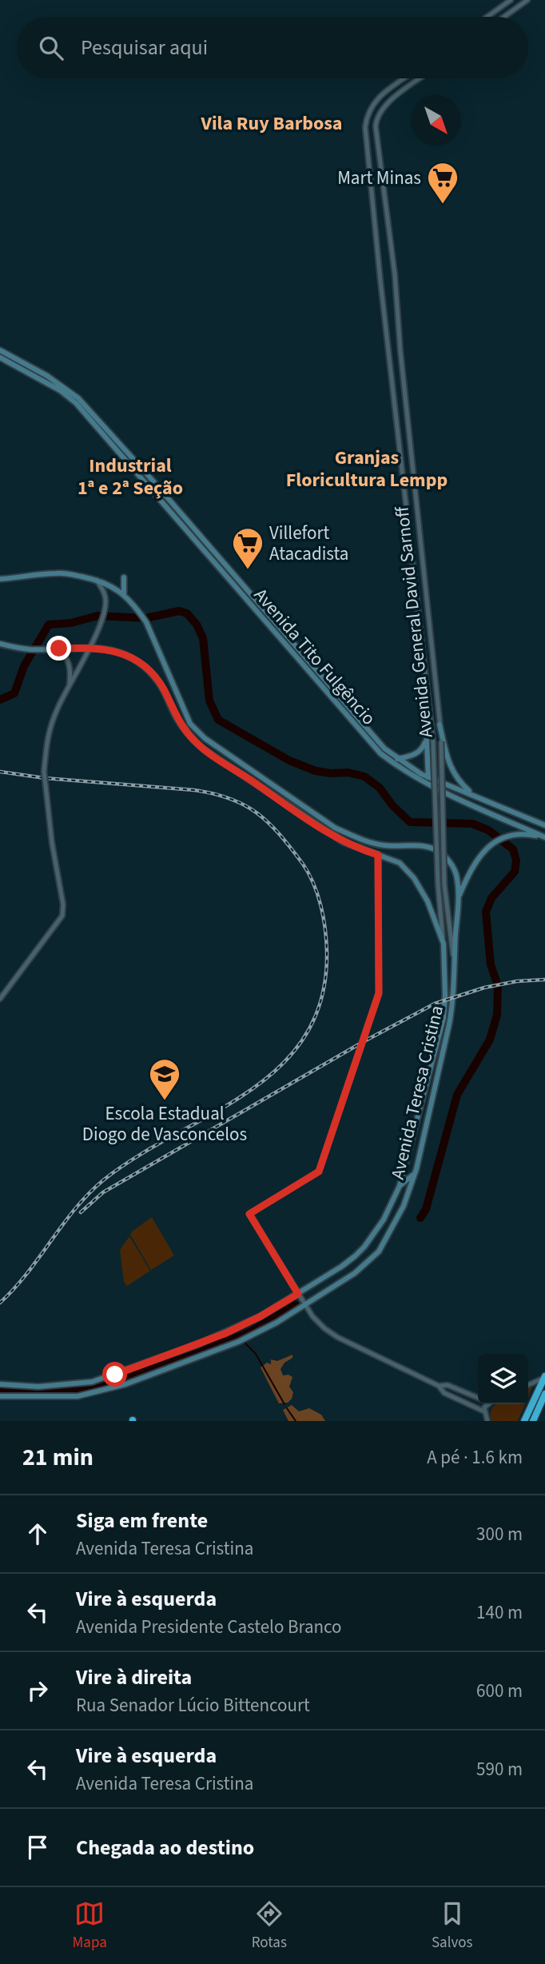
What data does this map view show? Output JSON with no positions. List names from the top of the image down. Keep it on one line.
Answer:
{"streets":{"main road":["Avenida Tito Fulgêncio","Avenida Teresa Cristina"],"street":["Avenida General David Sarnoff"]},"crossings":[["Avenida General David Sarnoff","Avenida Teresa Cristina"]],"districts":["Vila Ruy Barbosa","Granjas Floricultura Lempp","Industrial 1ª e 2ª Seção"],"places":{"supermarket":["Mart Minas","Villefort Atacadista"],"school or university":["Escola Estadual Diogo de Vasconcelos"]},"north":"bottom right","page":{"search":"Pesquisar aqui","heading":["21 min","A pé · 1.6 km"],"list":[["Siga em frente","Avenida Teresa Cristina","300 m"],["Vire à esquerda","Avenida Presidente Castelo Branco","140 m"],["Vire à direita","Rua Senador Lúcio Bittencourt","600 m"],["Vire à esquerda","Avenida Teresa Cristina","590 m"],"Chegada ao destino"],"nav":["Mapa","Rotas","Salvos"]}}
